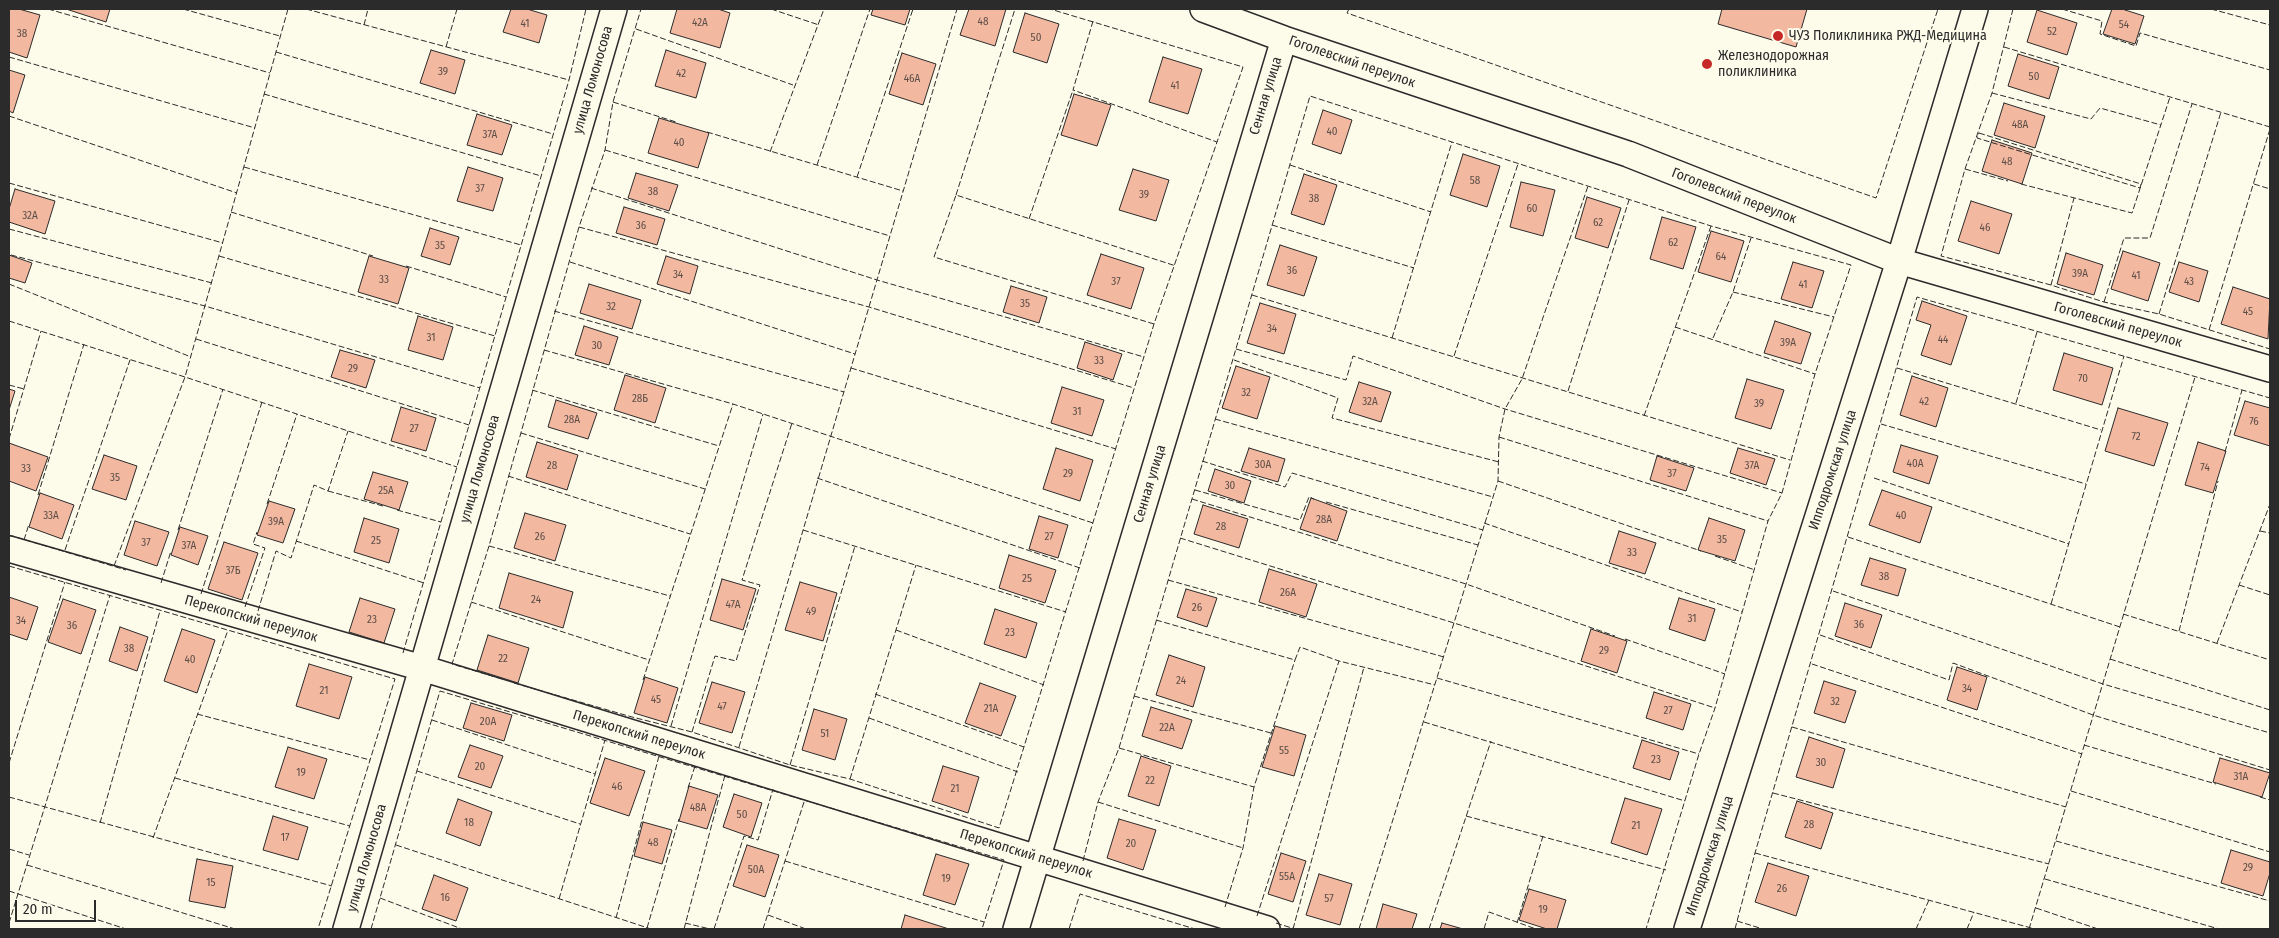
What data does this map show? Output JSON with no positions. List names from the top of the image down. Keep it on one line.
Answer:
{"streets":{"street":["Гоголевский переулок","улица Ломоносова","Сенная улица","Ипподромская улица","Перекопский переулок"]},"crossings":[["Гоголевский переулок","Сенная улица"],["Гоголевский переулок","Ипподромская улица"],["улица Ломоносова","Перекопский переулок"],["Сенная улица","Перекопский переулок"]],"places":["ЧУЗ Поликлиника РЖД-Медицина","Железнодорожная поликлиника"],"house_numbers":["48","42А","41","54","52","38","50","39","42","50","46А","41","48А","40","37А","40","48","58","37","38","39","38","60","32А","62","36","46","62","35","64","36","39А","34","41","33","37","43","41","35","32","45","34","31","44","39А","30","33","29","70","32","28Б","32А","42","39","31","28А","76","27","72","40А","30А","28","37А","74","33","29","37","35","30","25А","33А","40","28А","39А","28","26","27","35","25","37","37А","33","37Б","38","25","26А","24","47А","26","49","31","23","34","36","36","23","38","29","22","40","24","34","21","45","32","47","21А","27","20А","22А","51","55","23","30","20","19","31А","22","46","21","48А","50","18","28","21","17","48","20","29","50А","55А","19","15","26","16","57","19"],"scale_bar":"20 m"}
